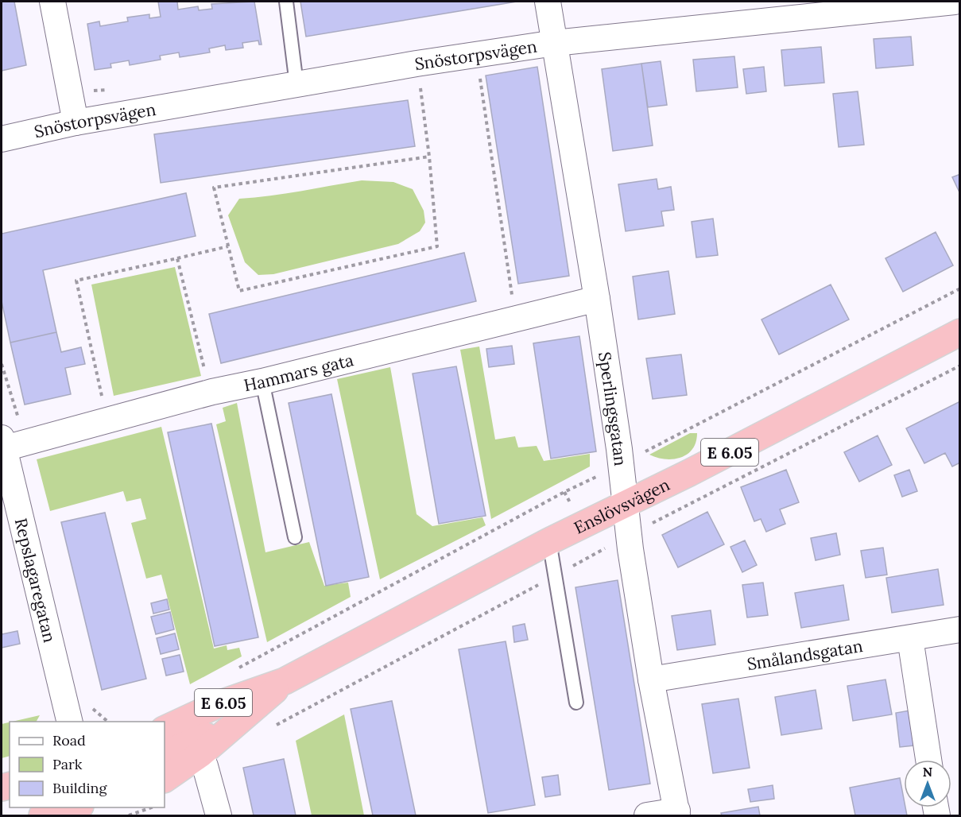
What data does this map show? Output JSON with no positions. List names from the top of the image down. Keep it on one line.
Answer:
{"streets":{"highway":["E 6.05","Enslövsvägen"],"street":["Snöstorpsvägen","Hammars gata","Sperlingsgatan","Repslagaregatan","Smålandsgatan"]},"crossings":[["Snöstorpsvägen","Sperlingsgatan"],["Hammars gata","Sperlingsgatan"],["Hammars gata","Repslagaregatan"],["Sperlingsgatan","Enslövsvägen"],["Sperlingsgatan","Smålandsgatan"]],"legend":["Road","Park","Building"],"north":"top"}
